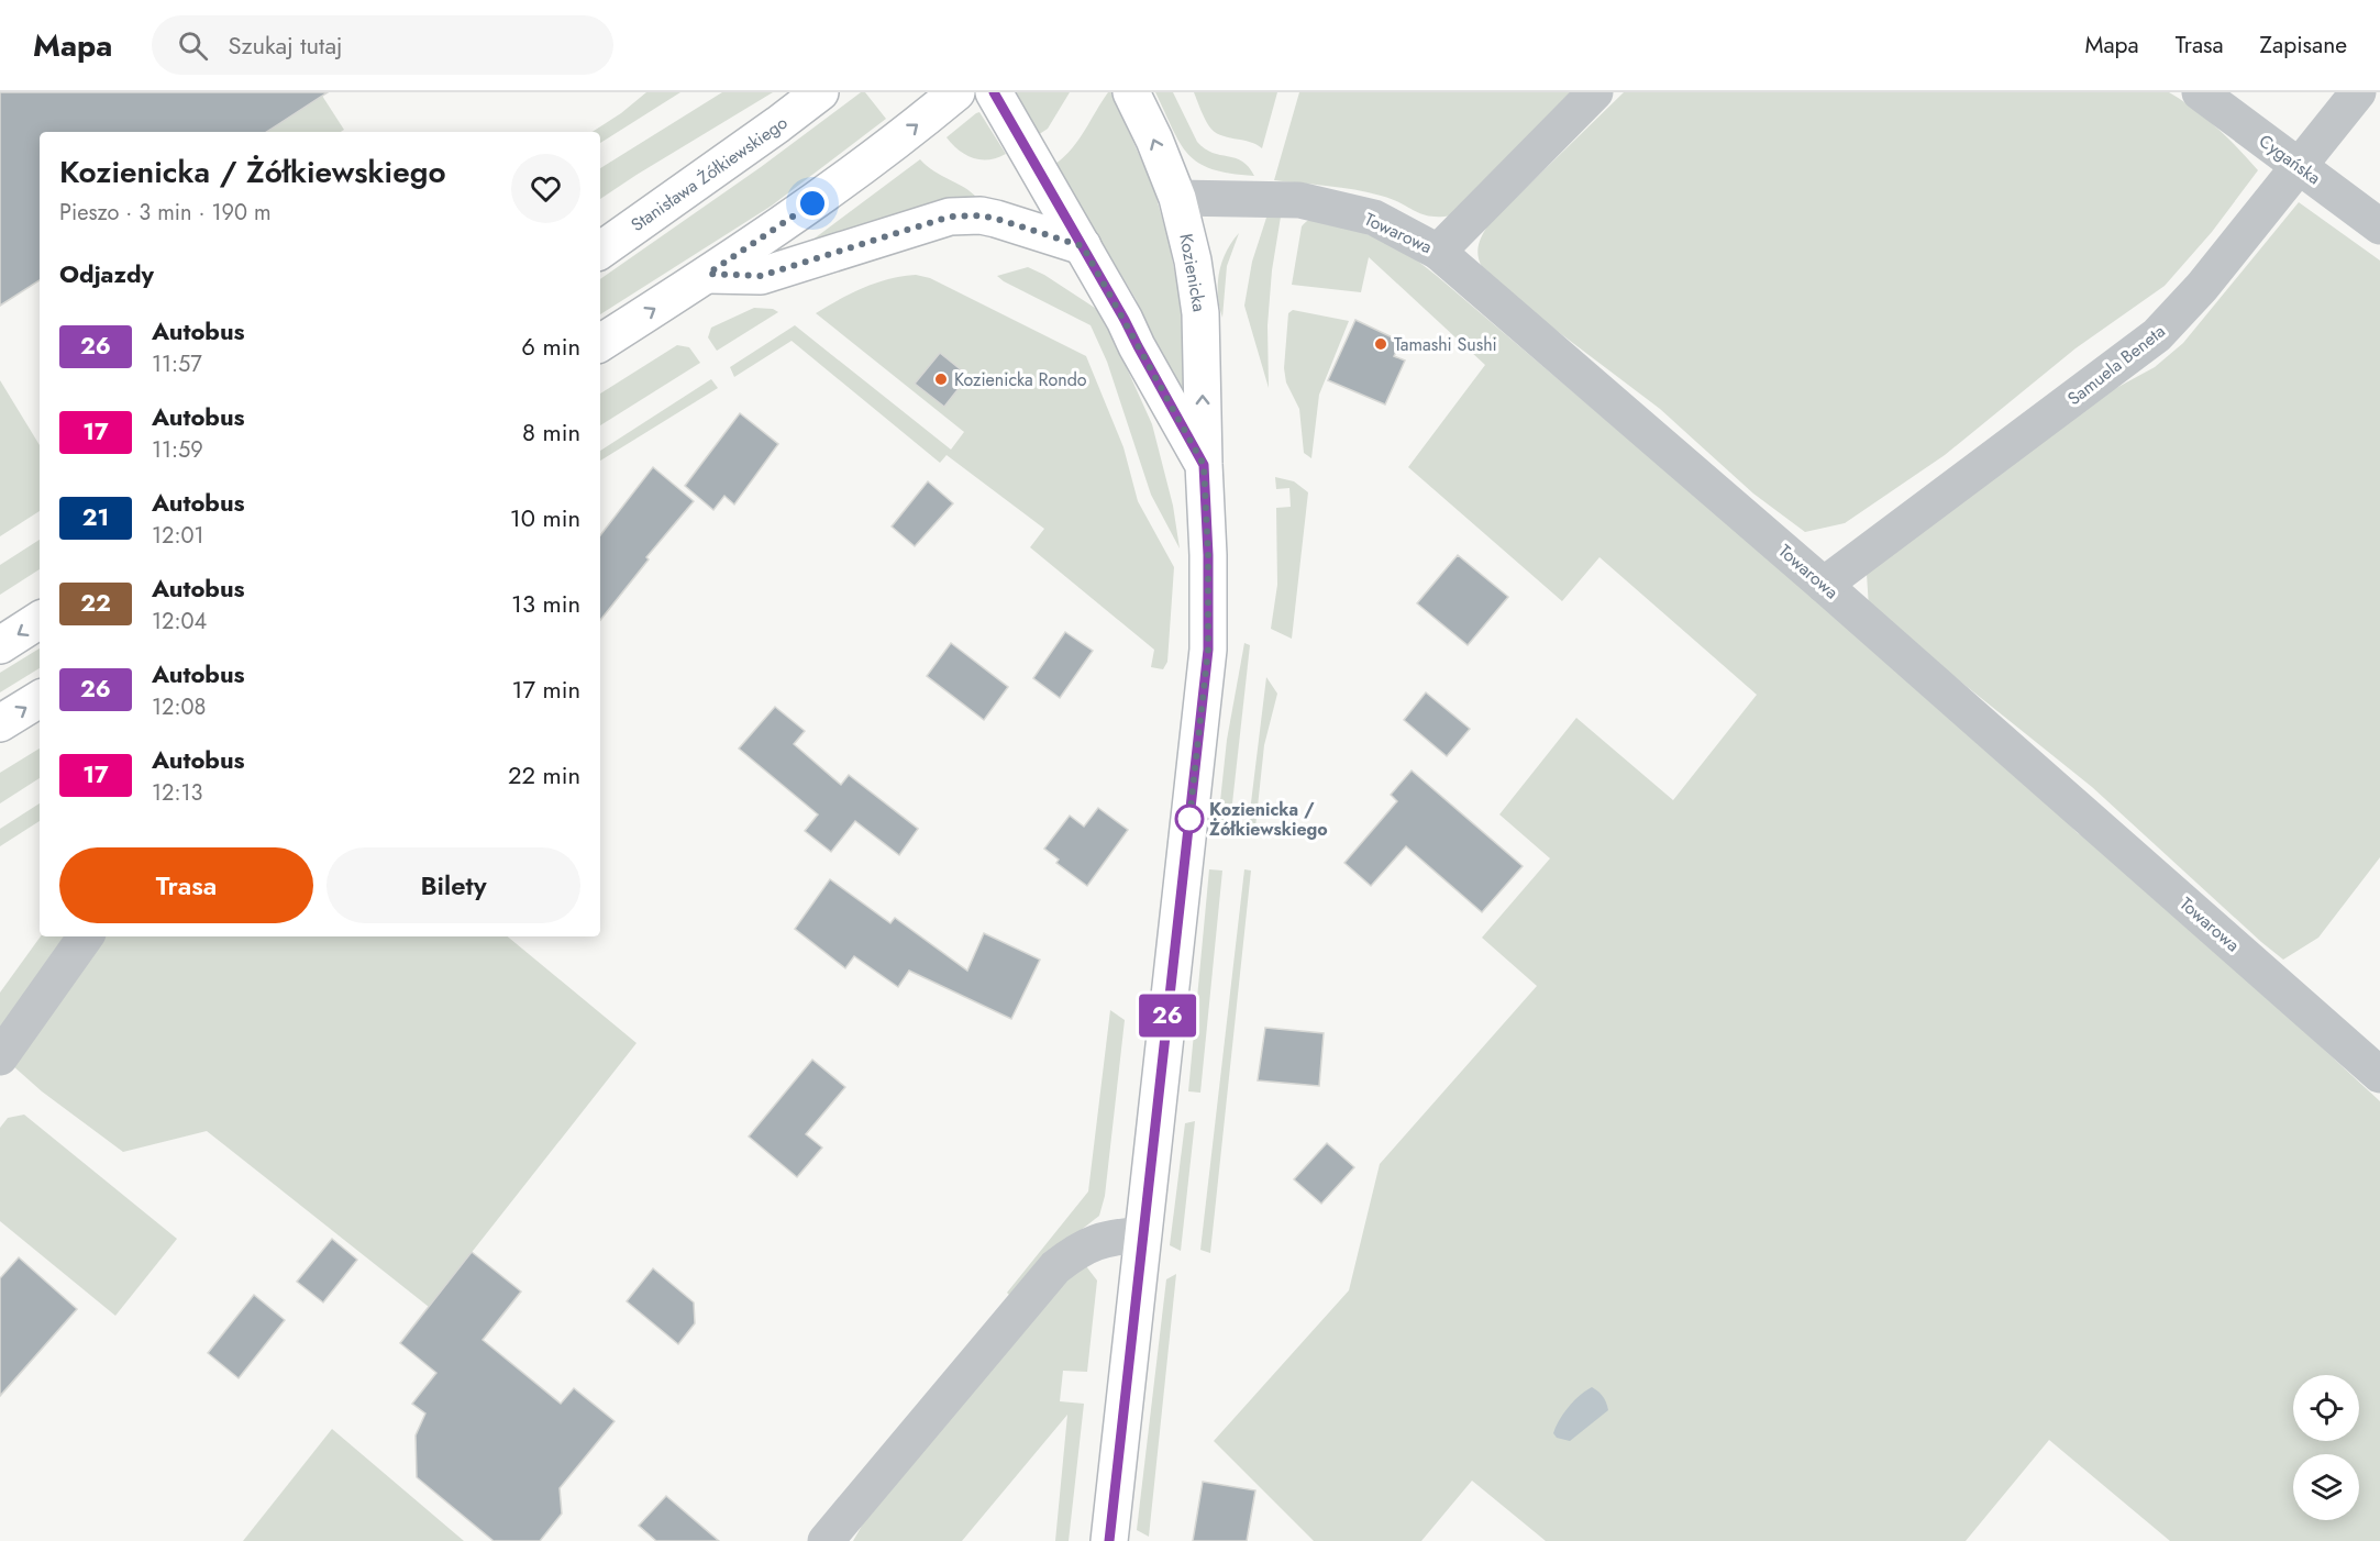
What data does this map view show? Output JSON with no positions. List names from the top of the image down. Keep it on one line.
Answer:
{"streets":{"main road":["Stanisława Żółkiewskiego","Kozienicka"],"street":["Cygańska","Towarowa","Samuela Beneta"]},"crossings":[["Cygańska","Samuela Beneta"],["Towarowa","Kozienicka"],["Towarowa","Samuela Beneta"]],"places":["Tamashi Sushi","Kozienicka Rondo","Kozienicka / Żółkiewskiego"],"lines":["bus line 26"],"page":{"header":"Mapa","search":"Szukaj tutaj","nav":["Mapa","Trasa","Zapisane"],"on_map":"26","heading":[["Kozienicka / Żółkiewskiego","Pieszo · 3 min · 190 m"],"Odjazdy"],"list":[{"mark":"26","name":"Autobus","note":"11:57","value":"6 min"},{"mark":"17","name":"Autobus","note":"11:59","value":"8 min"},{"mark":"21","name":"Autobus","note":"12:01","value":"10 min"},{"mark":"22","name":"Autobus","note":"12:04","value":"13 min"},{"mark":"26","name":"Autobus","note":"12:08","value":"17 min"},{"mark":"17","name":"Autobus","note":"12:13","value":"22 min"}],"buttons":["Trasa","Bilety"]}}
